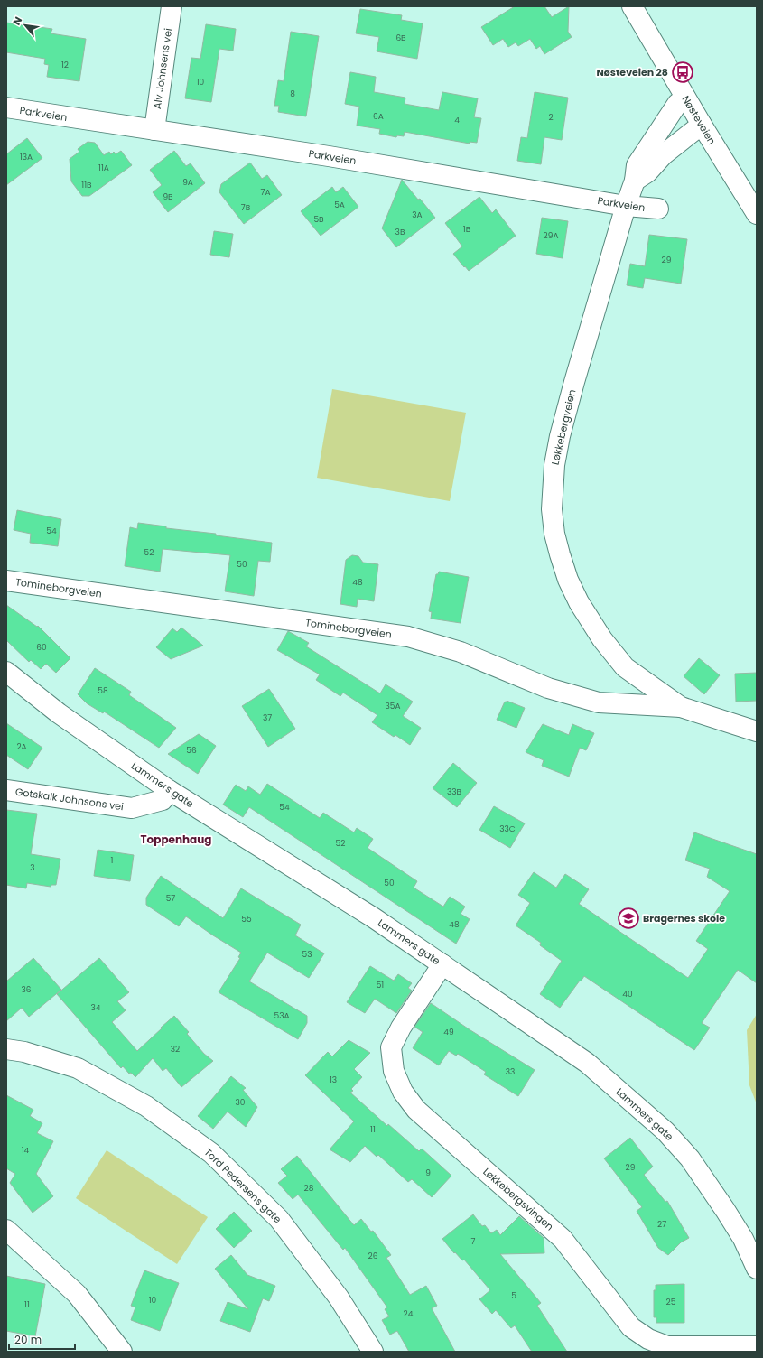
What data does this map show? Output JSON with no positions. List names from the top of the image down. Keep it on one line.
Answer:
{"streets":{"street":["Alv Johnsens vei","Parkveien","Nøsteveien","Løkkebergveien","Tomineborgveien","Lammers gate","Gotskalk Johnsons vei","Tord Pedersens gate","Løkkebergsvingen"]},"crossings":[["Alv Johnsens vei","Parkveien"],["Parkveien","Løkkebergveien"],["Nøsteveien","Løkkebergveien"],["Løkkebergveien","Tomineborgveien"],["Lammers gate","Gotskalk Johnsons vei"],["Lammers gate","Løkkebergsvingen"]],"districts":["Toppenhaug"],"places":{"bus stop":["Nøsteveien 28"],"school or university":["Bragernes skole"]},"house_numbers":["6B","12","10","8","6A","2","4","13A","11A","9A","11B","7A","9B","5A","7B","3A","5B","1B","3B","29A","29","54","52","50","48","60","58","35A","37","2A","56","33B","54","33C","52","1","3","50","57","55","48","53","51","36","40","34","53A","49","32","33","13","30","11","14","29","9","28","27","7","26","5","10","25","11","24"],"scale_bar":"20 m","north":"top left"}
